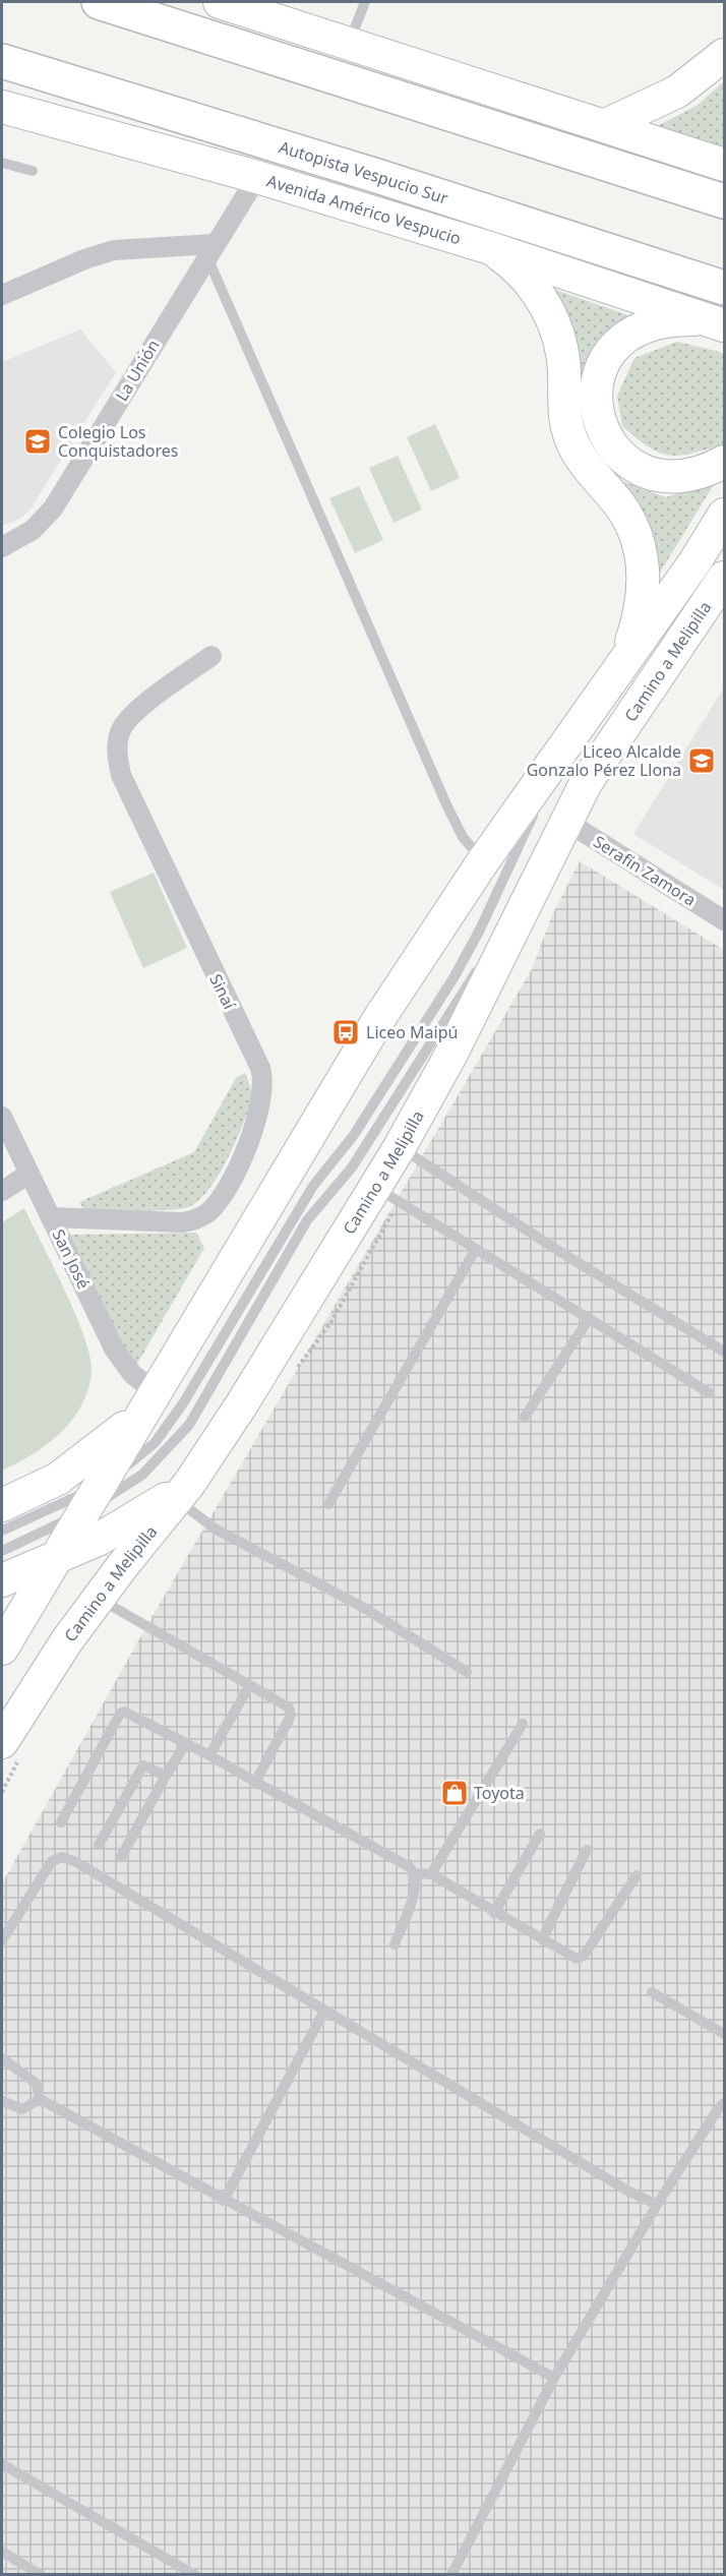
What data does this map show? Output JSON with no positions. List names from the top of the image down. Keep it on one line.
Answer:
{"streets":{"highway":["Autopista Vespucio Sur"],"main road":["Avenida Américo Vespucio","Camino a Melipilla"],"street":["La Unión","Serafín Zamora","Sinaí","San José"]},"crossings":[["Avenida Américo Vespucio","La Unión"],["Camino a Melipilla","Serafín Zamora"],["Camino a Melipilla","San José"],["Sinaí","San José"]],"places":{"school or university":["Colegio Los Conquistadores","Liceo Alcalde Gonzalo Pérez Llona"],"bus stop":["Liceo Maipú"],"shop":["Toyota"]}}
